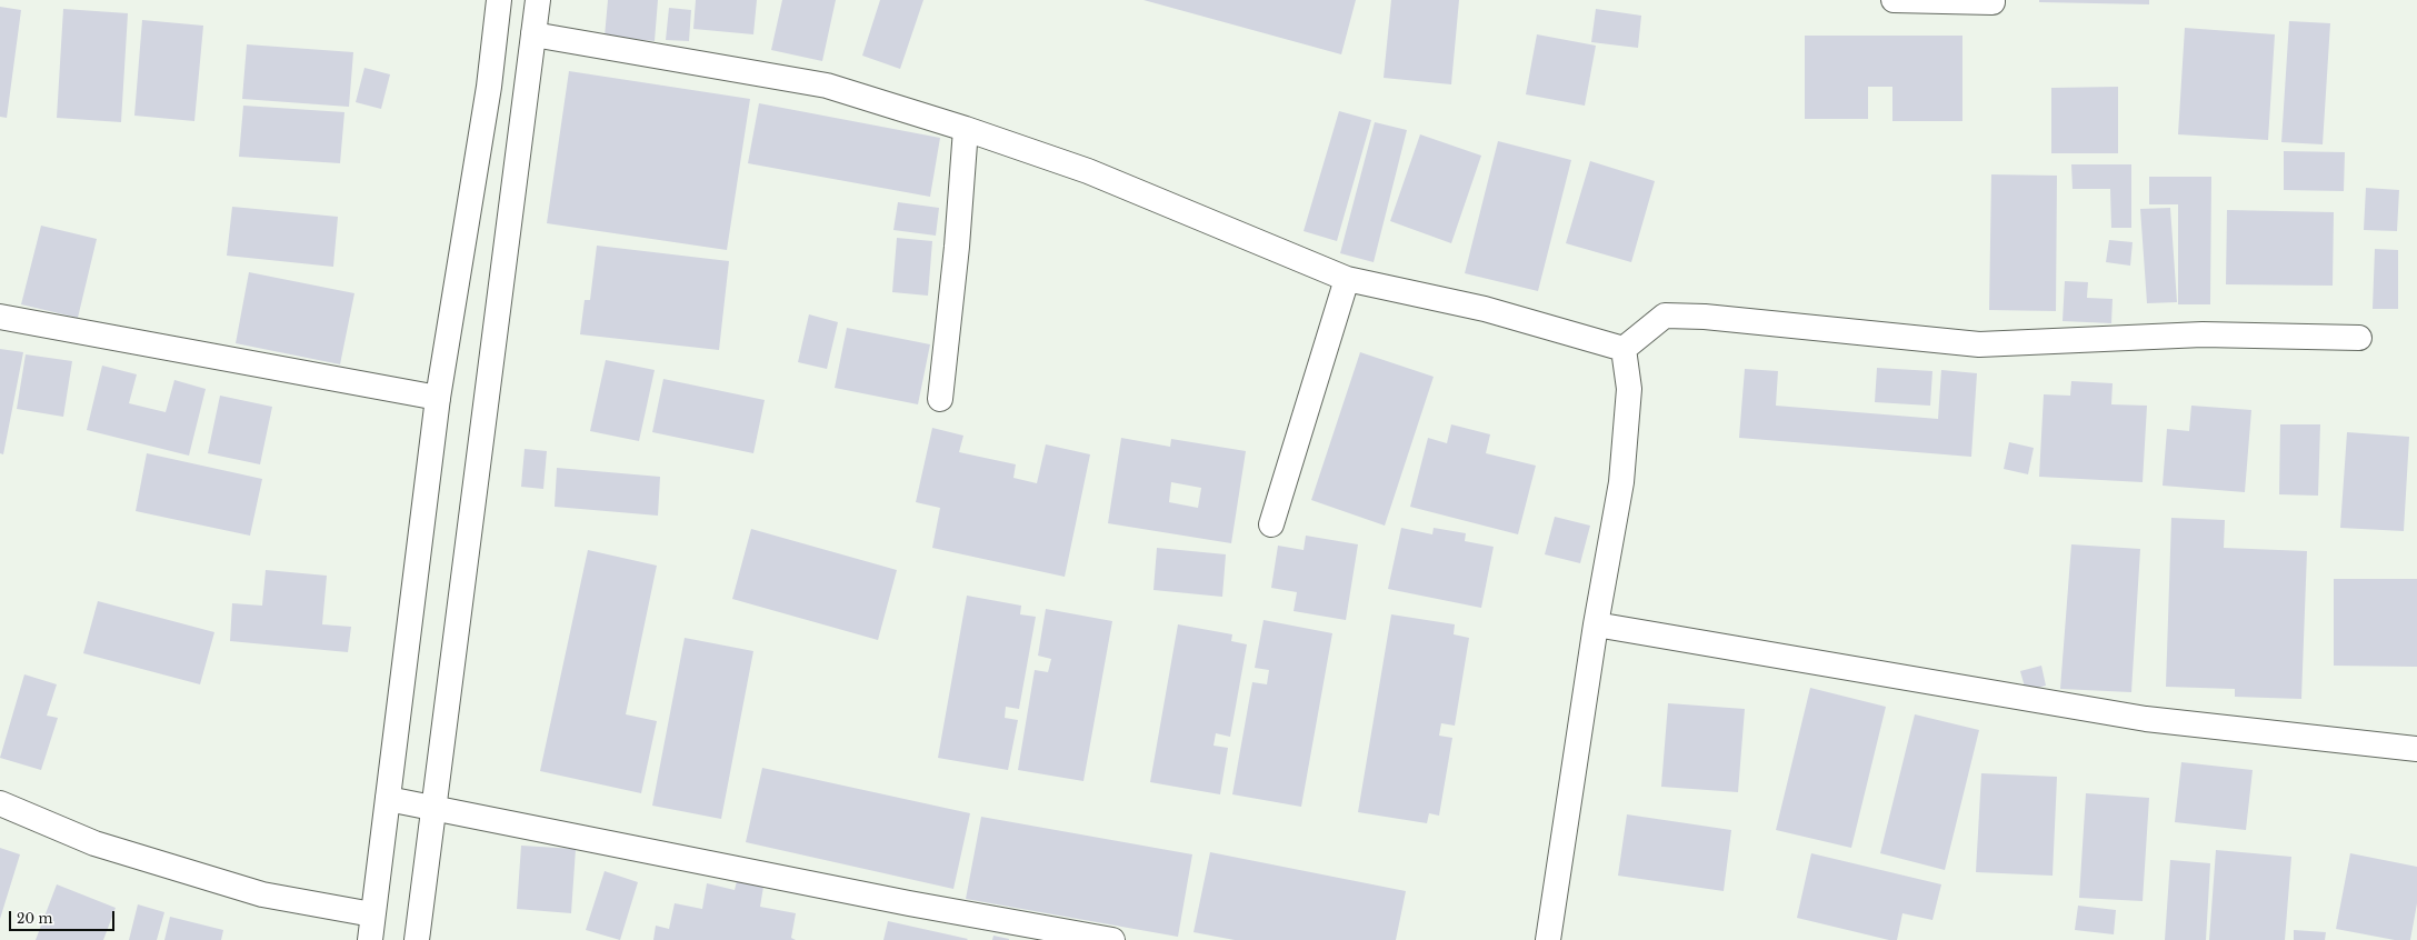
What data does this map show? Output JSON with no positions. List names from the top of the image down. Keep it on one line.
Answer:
{"scale_bar":"20 m"}
